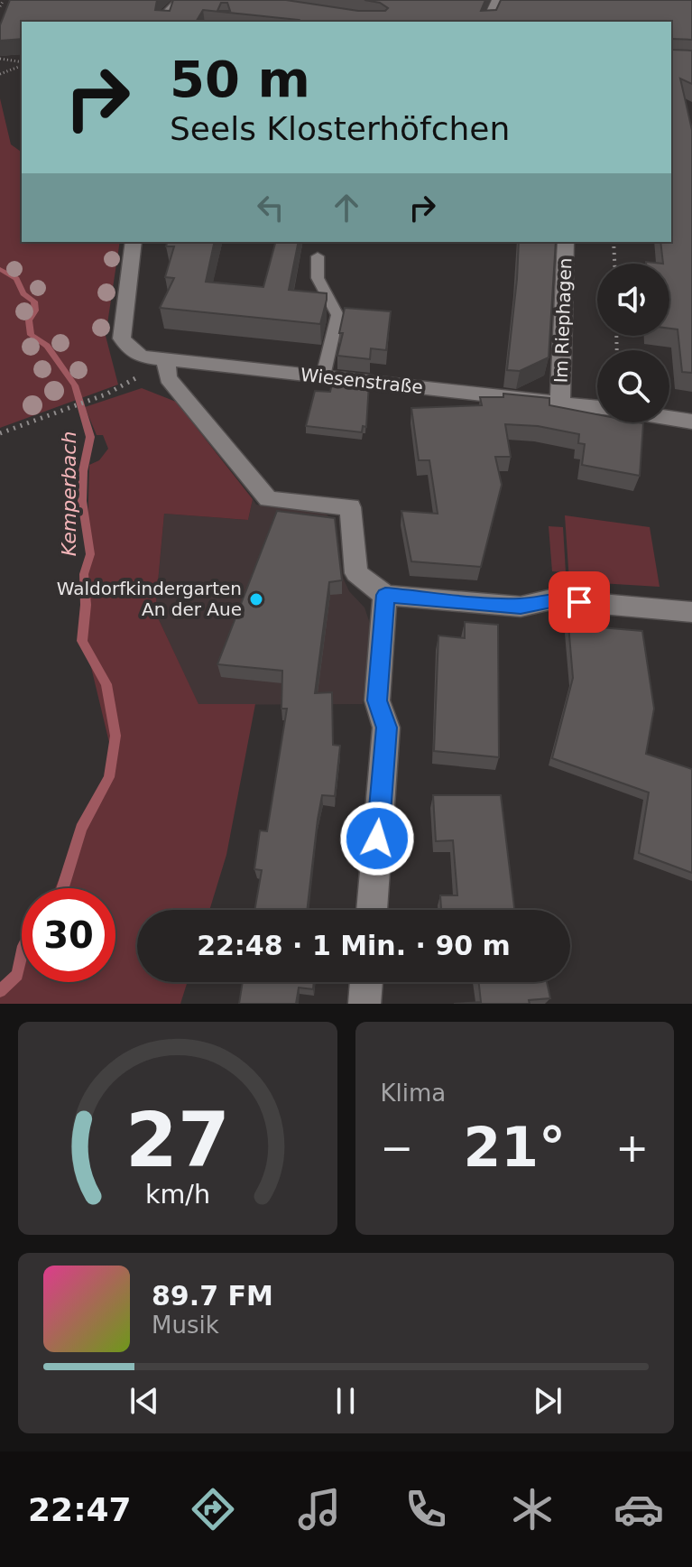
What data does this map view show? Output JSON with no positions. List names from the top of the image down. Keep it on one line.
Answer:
{"streets":{"street":["Im Riephagen","Wiesenstraße"]},"crossings":[["Im Riephagen","Wiesenstraße"]],"water":["Kemperbach"],"places":["Waldorfkindergarten An der Aue"],"page":{"turn":["50 m","Seels Klosterhöfchen"],"limit":"30","trip":"22:48 · 1 Min. · 90 m","tile":"Klima","heat":["−","21°","+"],"song":["89.7 FM","Musik"],"tabs":"22:47","gauge":["27","km/h"]}}
